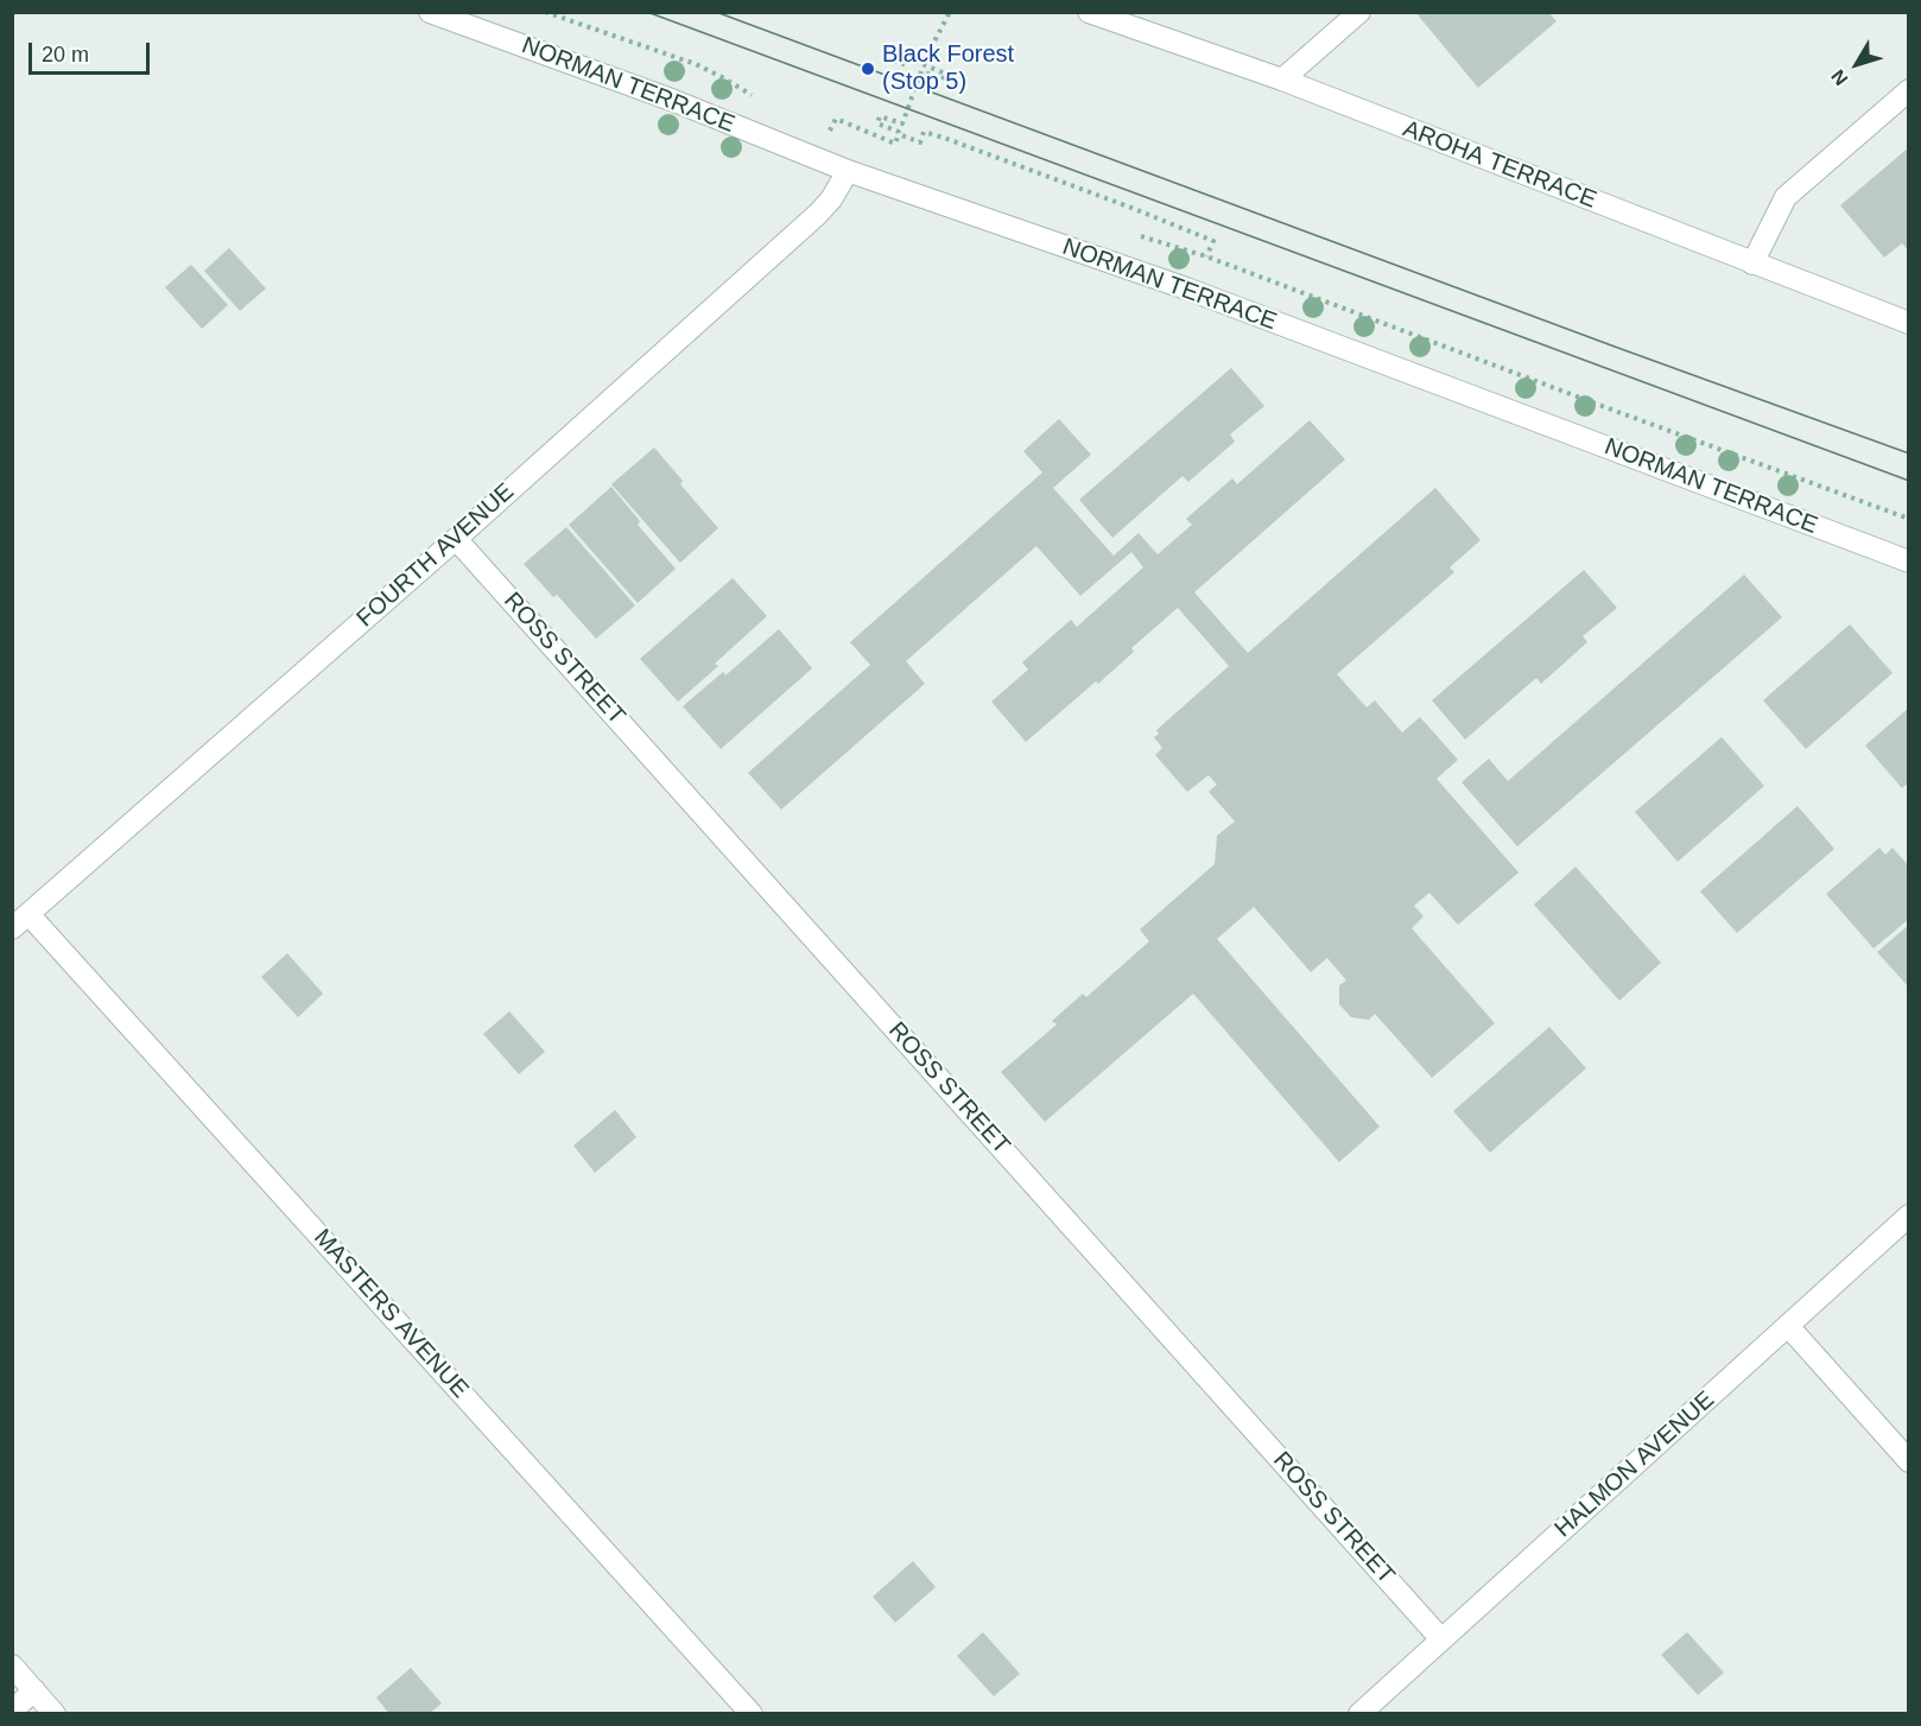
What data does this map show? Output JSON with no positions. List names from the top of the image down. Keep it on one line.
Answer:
{"streets":{"street":["NORMAN TERRACE","AROHA TERRACE","FOURTH AVENUE","ROSS STREET","MASTERS AVENUE","HALMON AVENUE"]},"crossings":[["NORMAN TERRACE","FOURTH AVENUE"],["FOURTH AVENUE","ROSS STREET"],["FOURTH AVENUE","MASTERS AVENUE"],["ROSS STREET","HALMON AVENUE"]],"places":["Black Forest (Stop 5)"],"scale_bar":"20 m","north":"bottom left"}
